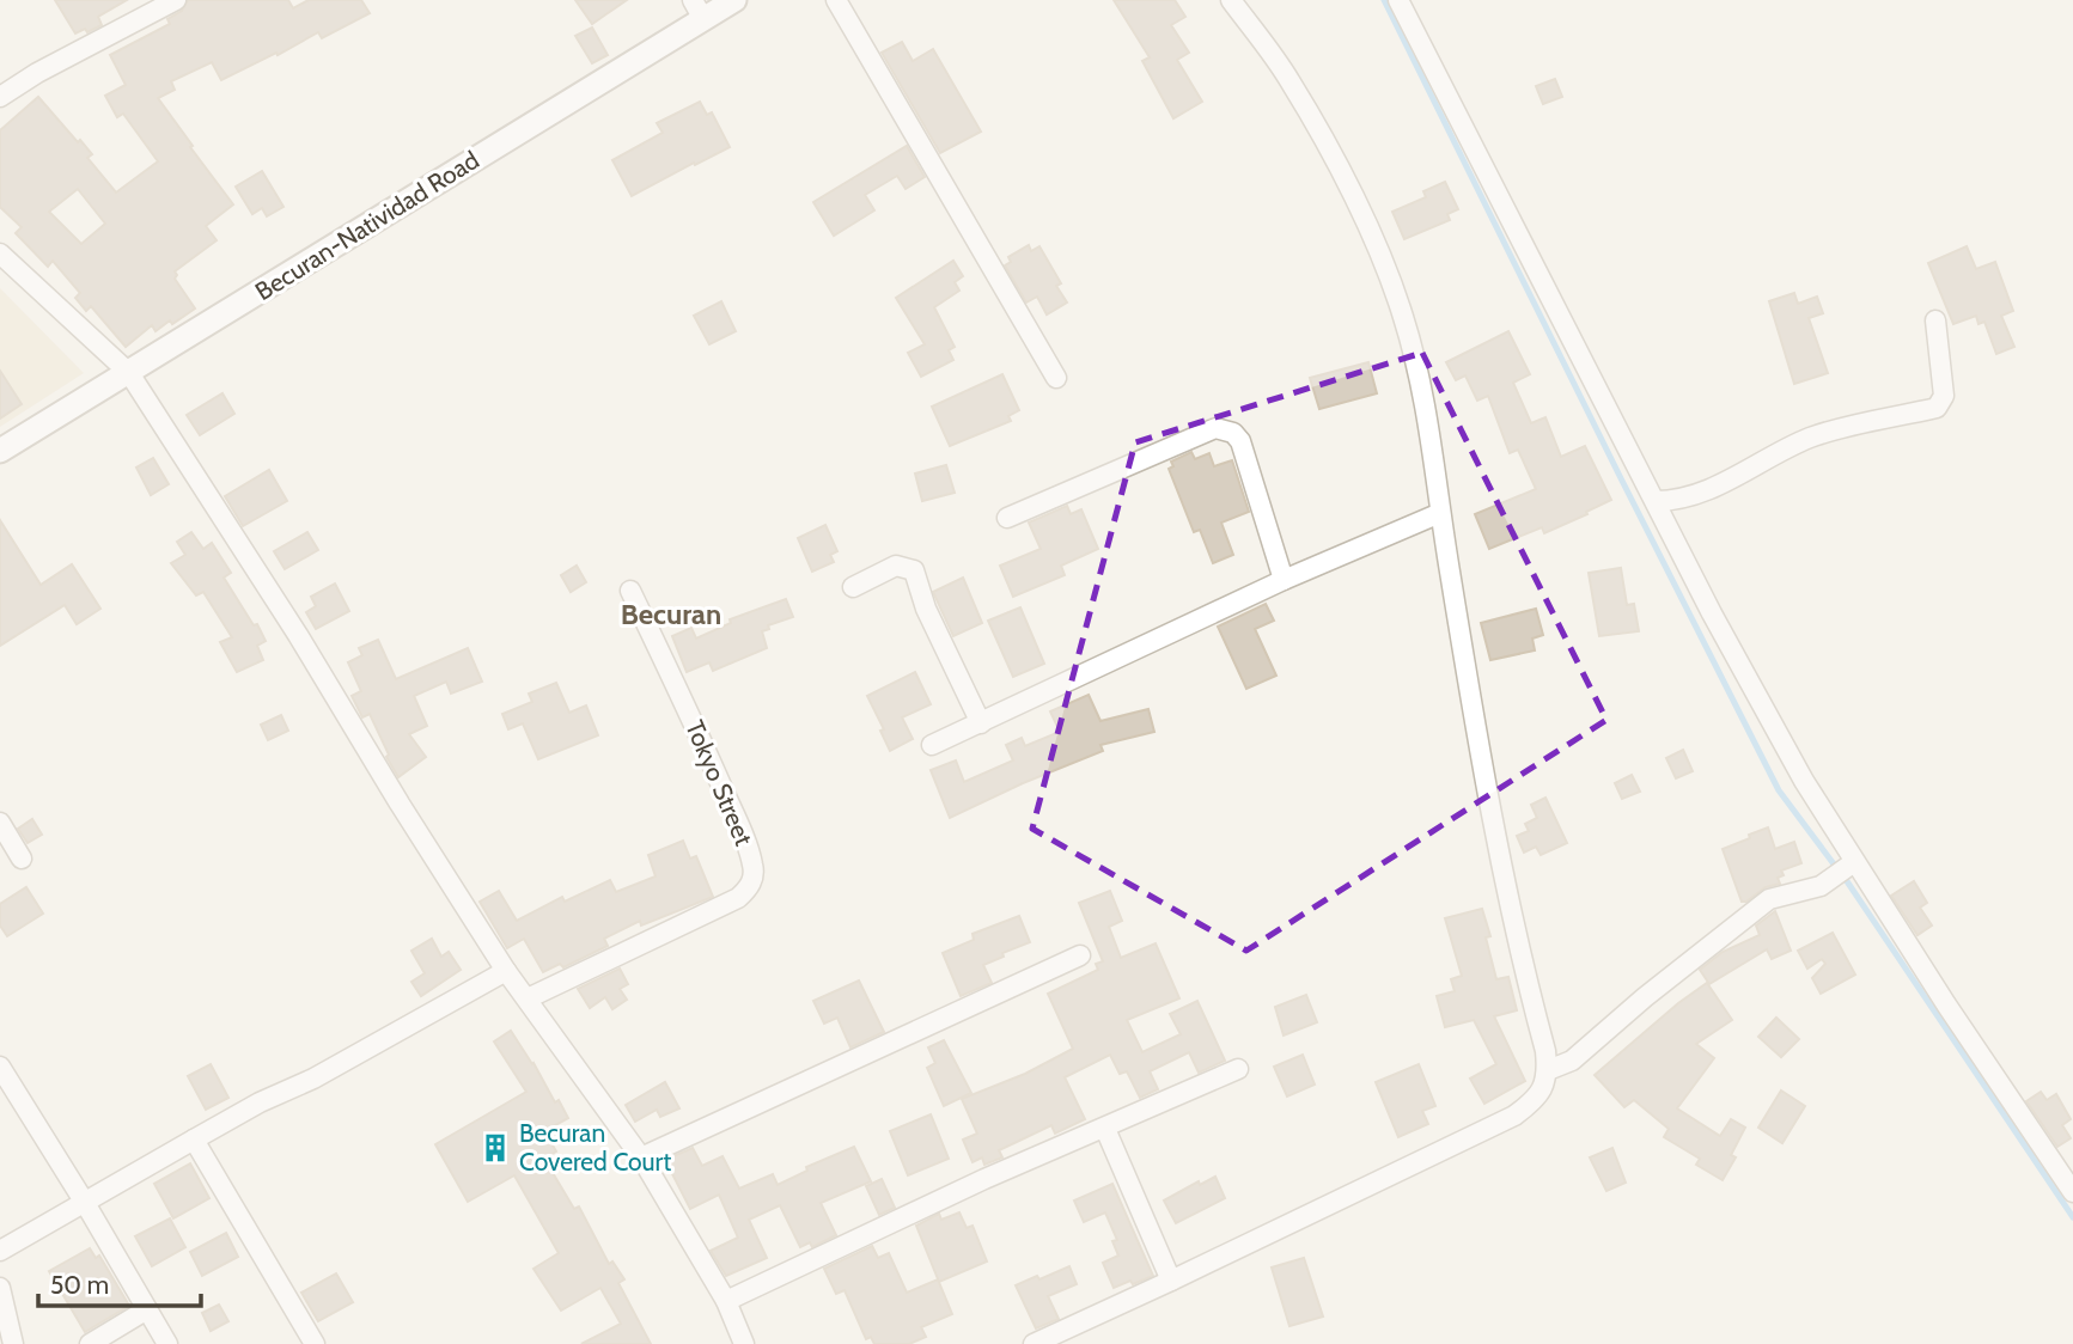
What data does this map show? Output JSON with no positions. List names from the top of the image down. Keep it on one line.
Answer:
{"streets":{"street":["Becuran-Natividad Road","Tokyo Street"]},"districts":["Becuran"],"places":{"building":["Becuran Covered Court"]},"scale_bar":"50 m"}
